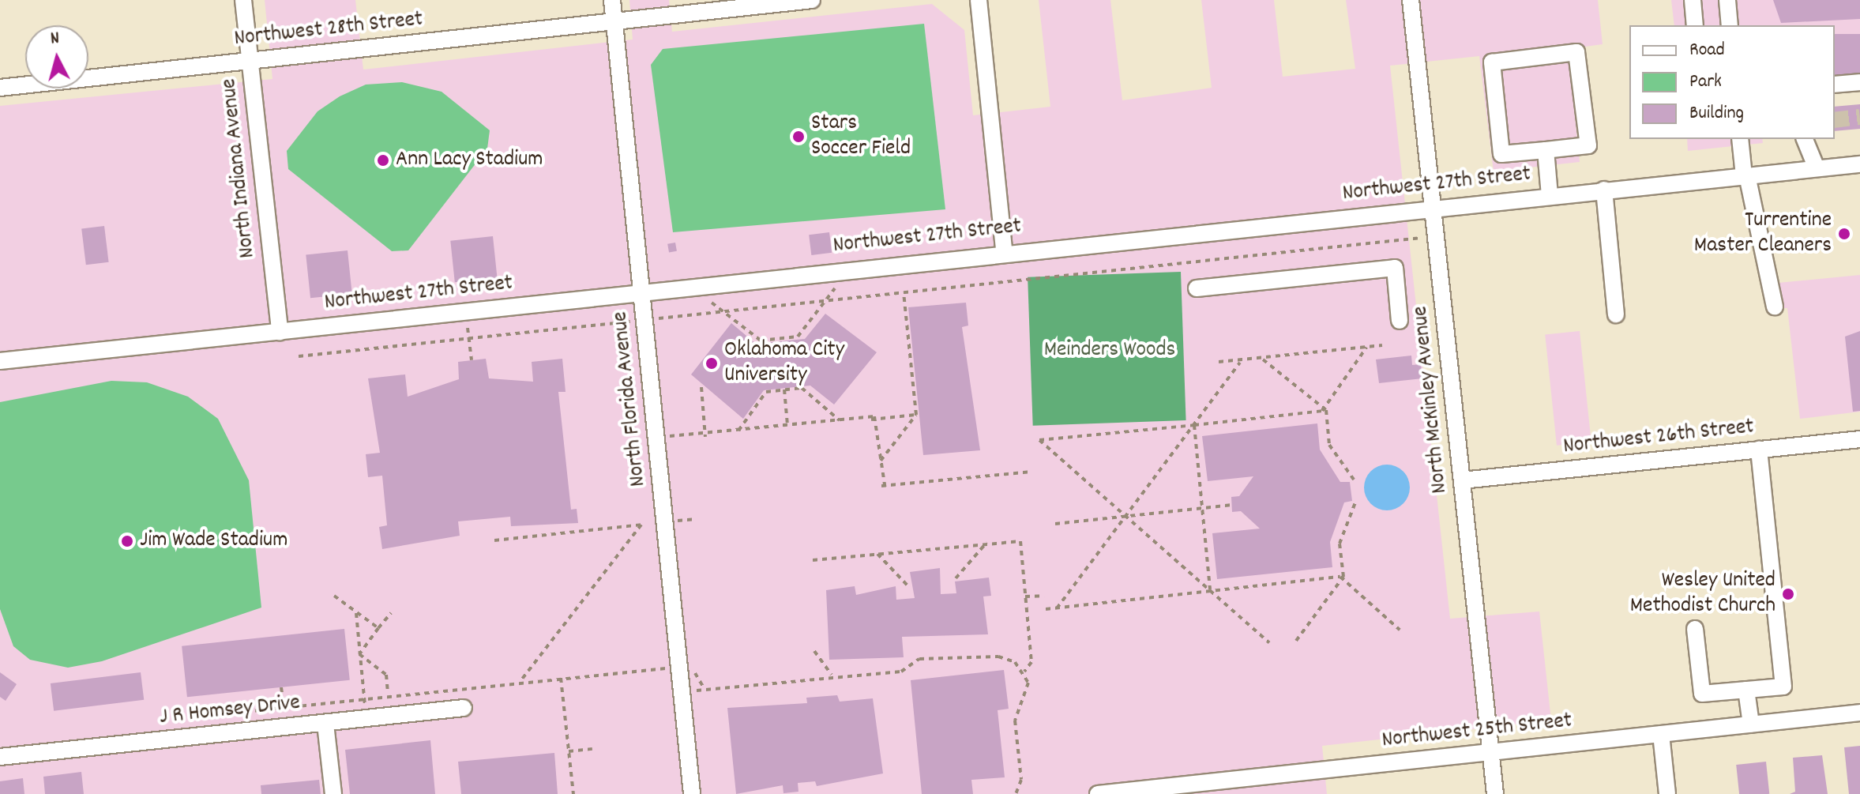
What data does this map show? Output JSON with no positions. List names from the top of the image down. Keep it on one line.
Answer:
{"streets":{"street":["Northwest 28th Street","North Indiana Avenue","Northwest 27th Street","North Florida Avenue","North McKinley Avenue","Northwest 26th Street","J R Homsey Drive","Northwest 25th Street"]},"crossings":[["Northwest 28th Street","North Indiana Avenue"],["Northwest 28th Street","North Florida Avenue"],["North Indiana Avenue","Northwest 27th Street"],["Northwest 27th Street","North Florida Avenue"],["Northwest 27th Street","North McKinley Avenue"],["North McKinley Avenue","Northwest 26th Street"],["North McKinley Avenue","Northwest 25th Street"]],"parks":["Meinders Woods"],"places":["Stars Soccer Field","Ann Lacy Stadium","Turrentine Master Cleaners","Oklahoma City University","Jim Wade Stadium","Wesley United Methodist Church"],"legend":["Road","Park","Building"],"north":"top"}
